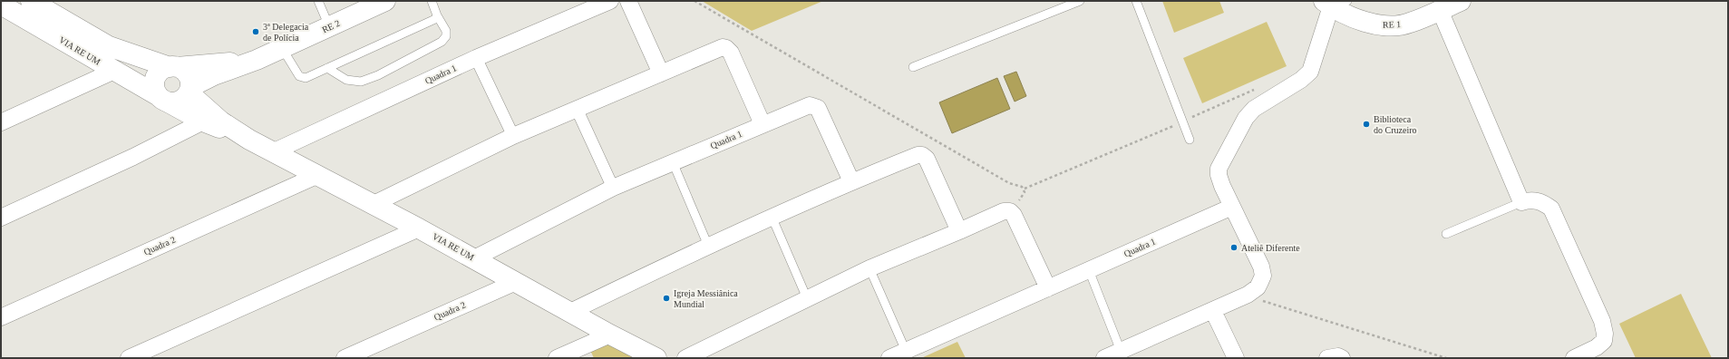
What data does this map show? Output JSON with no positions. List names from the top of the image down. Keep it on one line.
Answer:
{"streets":{"street":["RE 1","RE 2","VIA RE UM","Quadra 1","Quadra 2"]},"crossings":[["RE 2","VIA RE UM"],["VIA RE UM","Quadra 1"],["VIA RE UM","Quadra 2"]],"places":["3ª Delegacia de Polícia","Biblioteca do Cruzeiro","Ateliê Diferente","Igreja Messiânica Mundial"]}
